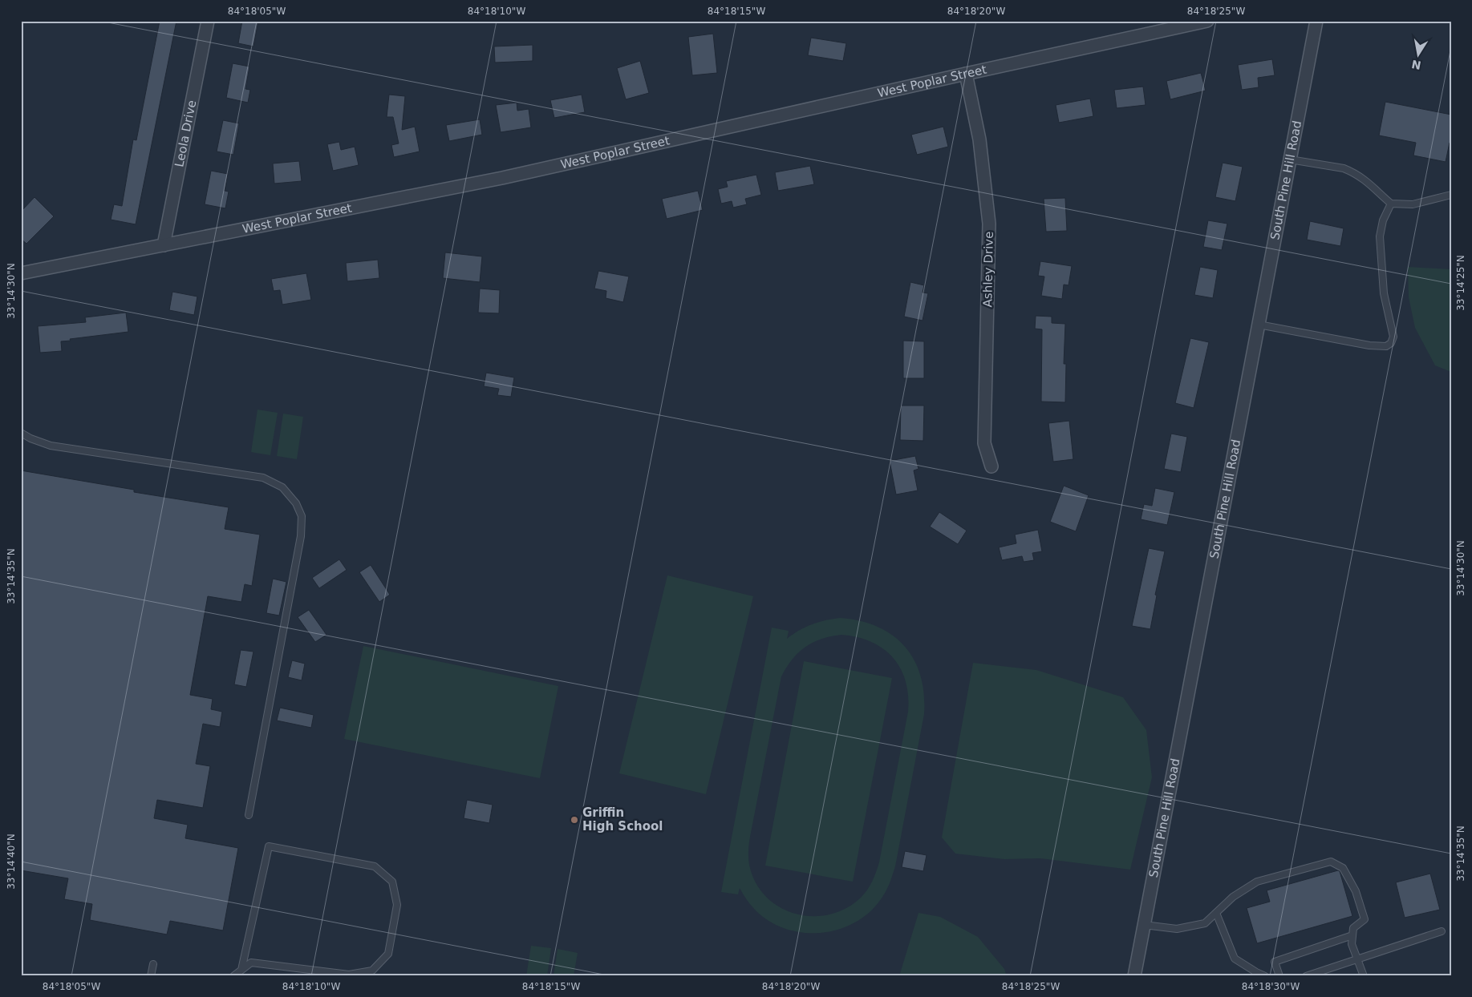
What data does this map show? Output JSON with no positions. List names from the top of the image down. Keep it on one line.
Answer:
{"streets":{"street":["West Poplar Street","Leola Drive","South Pine Hill Road","Ashley Drive"]},"crossings":[["West Poplar Street","Leola Drive"],["West Poplar Street","Ashley Drive"]],"places":["Griffin High School"],"north":"bottom","coordinates":["84°18'05\"W","84°18'10\"W","84°18'15\"W","84°18'20\"W","84°18'25\"W","33°14'25\"N","33°14'30\"N","33°14'35\"N","33°14'40\"N","84°18'30\"W"]}
